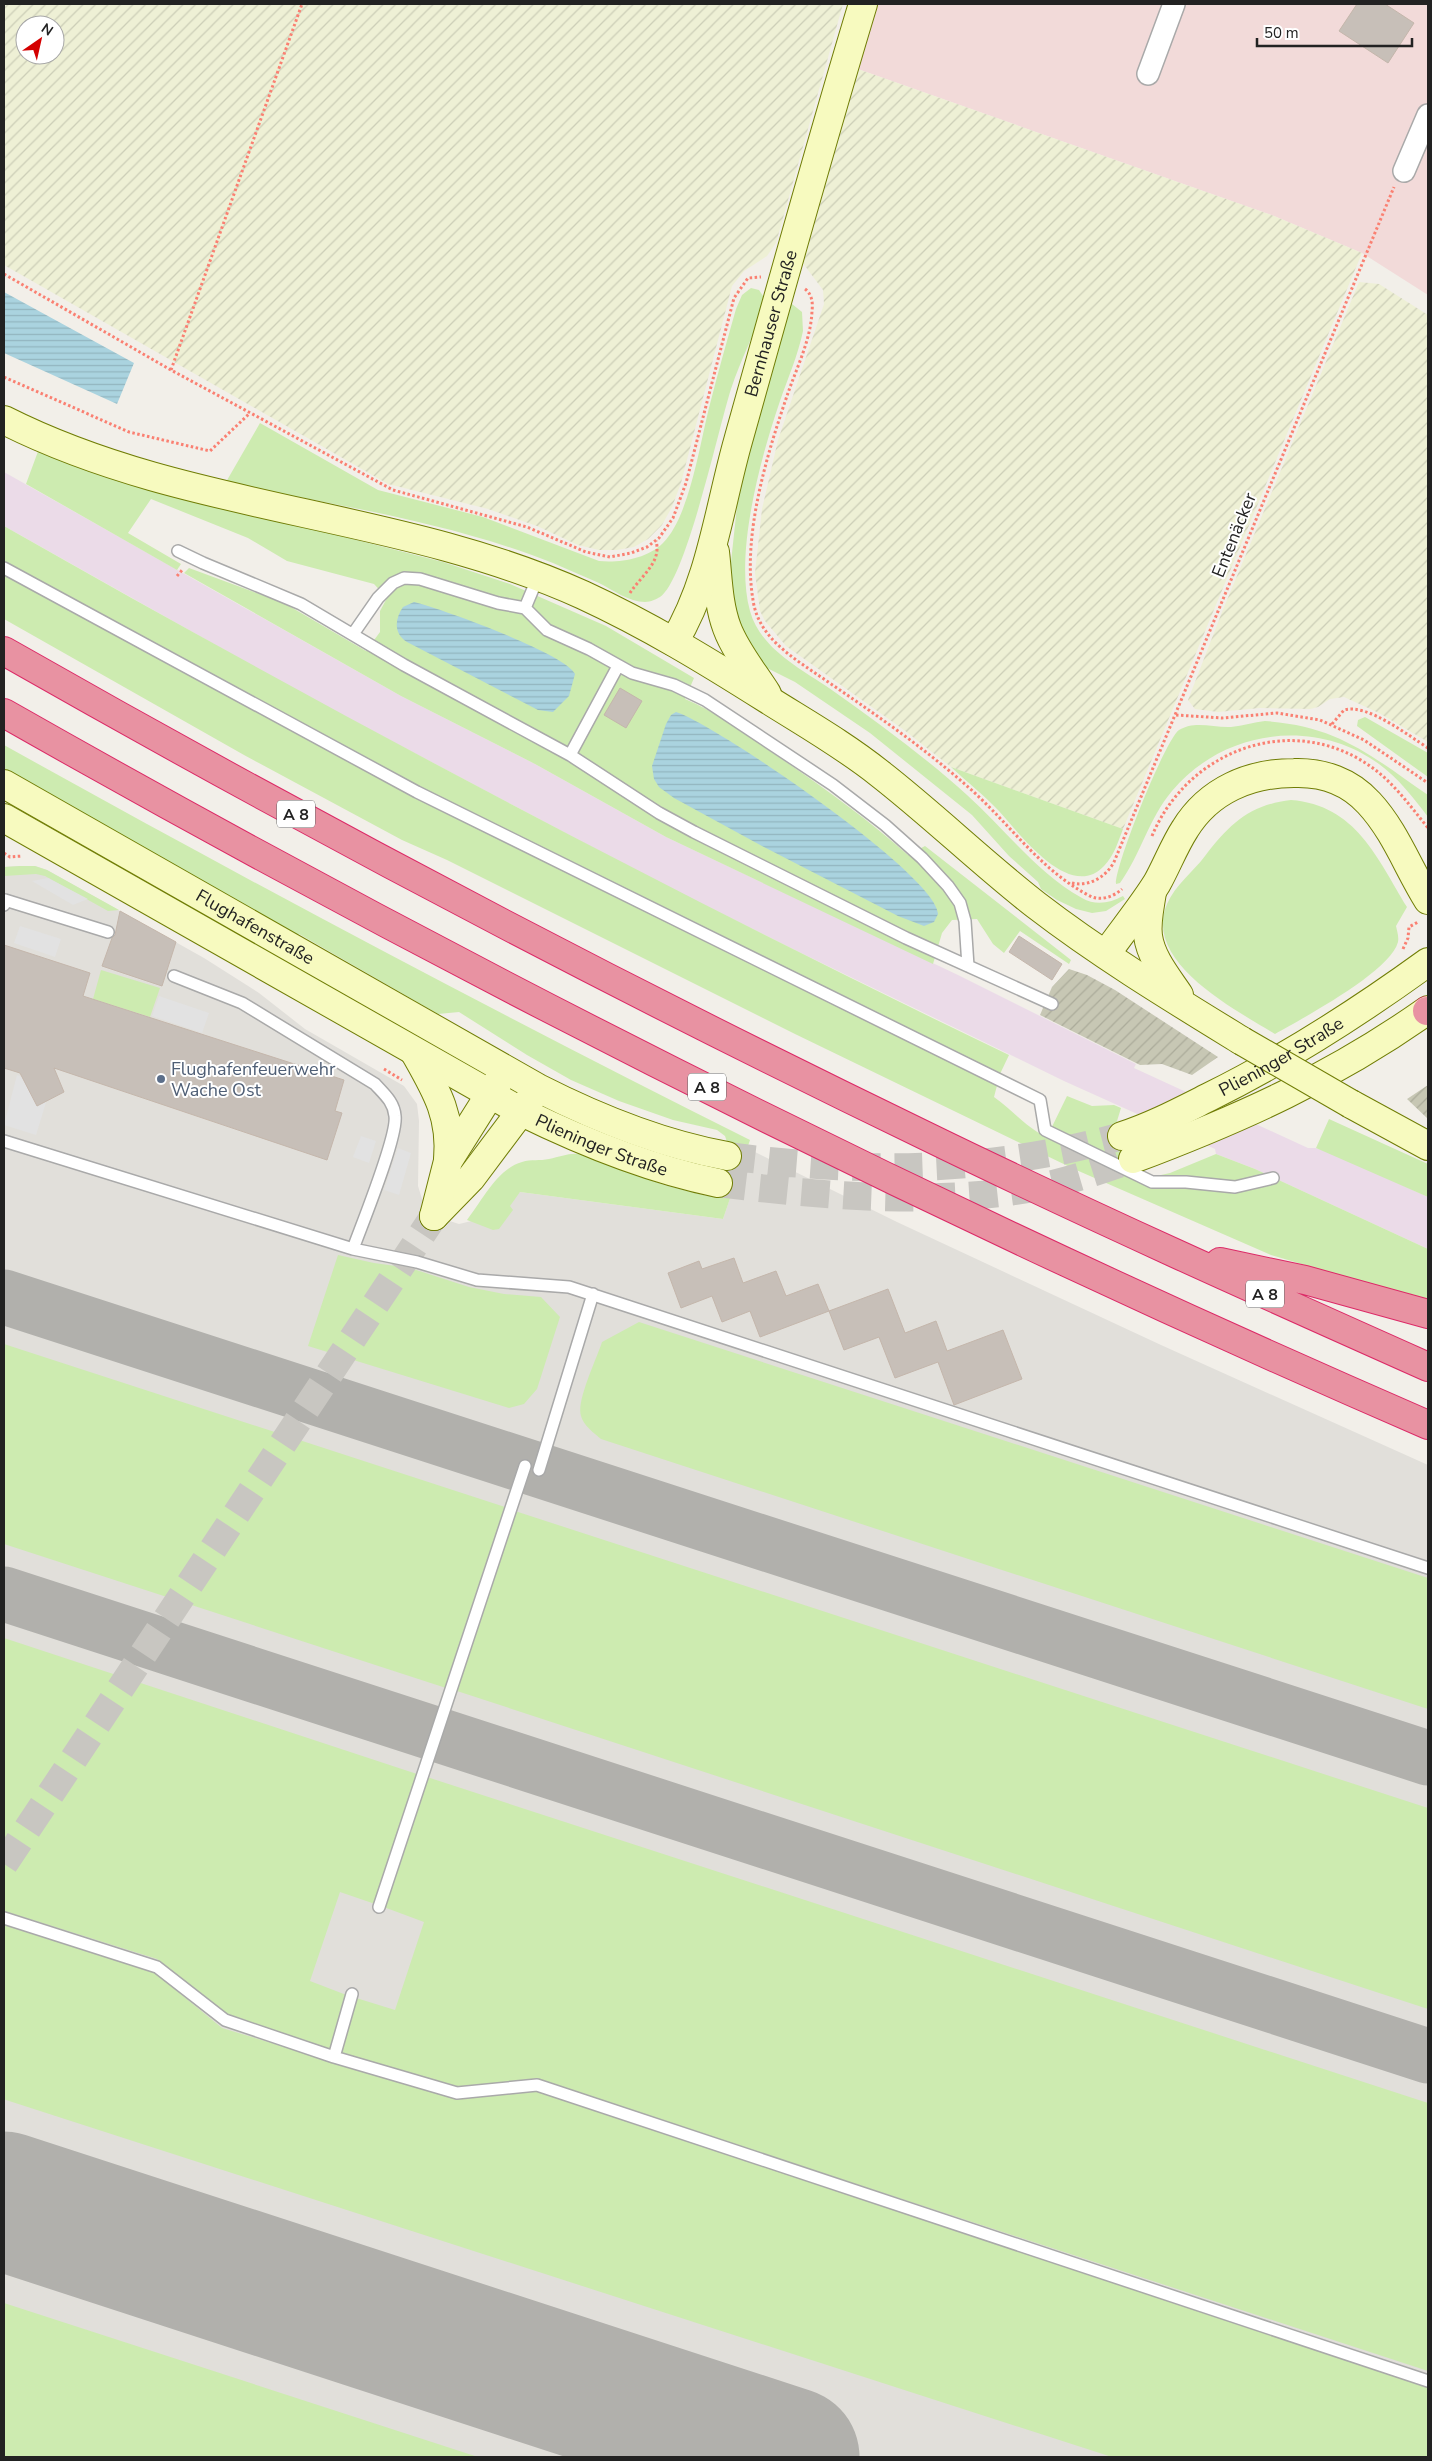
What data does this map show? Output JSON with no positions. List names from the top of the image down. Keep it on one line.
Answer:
{"streets":{"highway":["A 8"],"main road":["Bernhauser Straße","Flughafenstraße","Plieninger Straße"],"path":["Entenäcker"]},"crossings":[["Bernhauser Straße","Entenäcker"],["Flughafenstraße","Plieninger Straße"]],"places":["Flughafenfeuerwehr Wache Ost"],"scale_bar":"50 m","north":"top right"}
